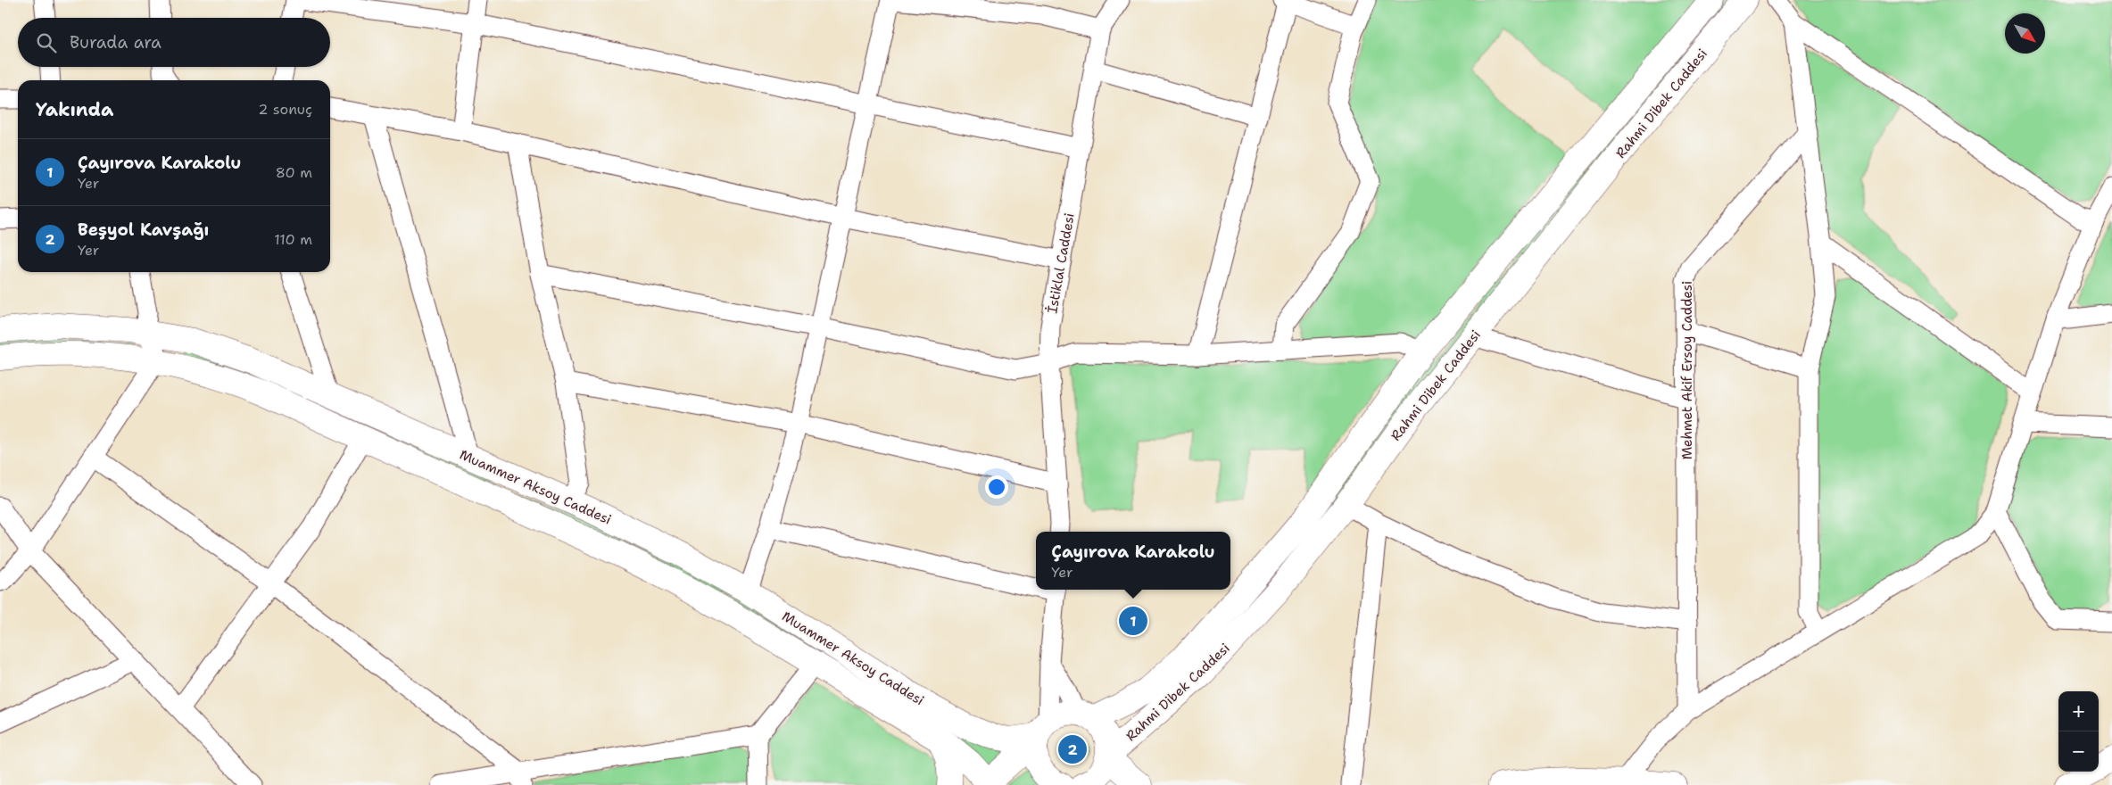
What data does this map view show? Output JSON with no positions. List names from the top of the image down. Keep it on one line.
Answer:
{"streets":{"main road":["Rahmi Dibek Caddesi","Muammer Aksoy Caddesi"],"street":["İstiklal Caddesi","Mehmet Akif Ersoy Caddesi"]},"crossings":[["Rahmi Dibek Caddesi","Muammer Aksoy Caddesi"]],"north":"bottom right","page":{"search":"Burada ara","heading":["Yakında","2 sonuç"],"list":[{"mark":"1","name":"Çayırova Karakolu","note":"Yer","value":"80 m"},{"mark":"2","name":"Beşyol Kavşağı","note":"Yer","value":"110 m"}],"popup":["Çayırova Karakolu","Yer"],"pins":["1","2"],"map_buttons":["+","−"]}}
